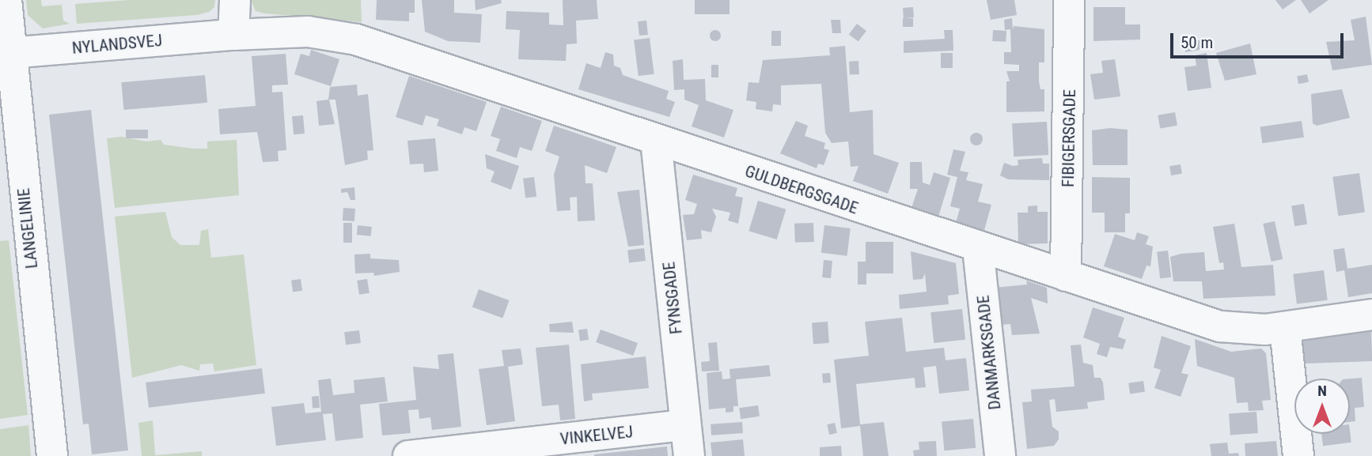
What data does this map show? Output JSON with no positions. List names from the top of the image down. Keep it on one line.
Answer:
{"streets":{"street":["NYLANDSVEJ","FIBIGERSGADE","GULDBERGSGADE","LANGELINIE","FYNSGADE","DANMARKSGADE","VINKELVEJ"]},"crossings":[["NYLANDSVEJ","GULDBERGSGADE"],["NYLANDSVEJ","LANGELINIE"],["FIBIGERSGADE","GULDBERGSGADE"],["GULDBERGSGADE","FYNSGADE"],["GULDBERGSGADE","DANMARKSGADE"],["FYNSGADE","VINKELVEJ"]],"scale_bar":"50 m","north":"top"}
